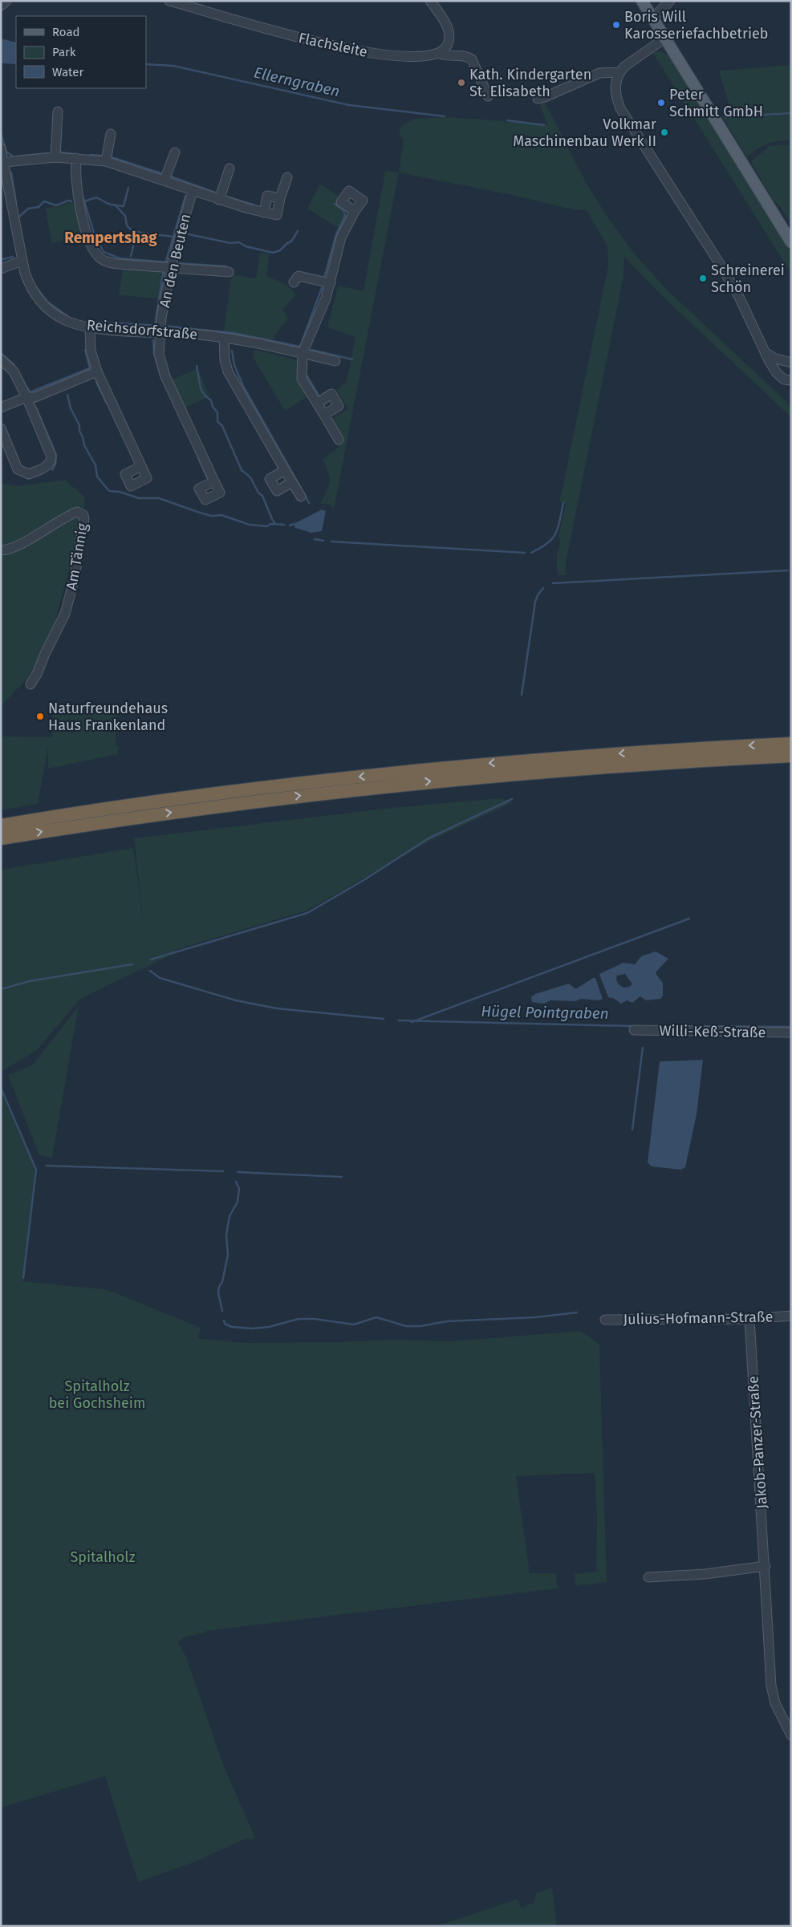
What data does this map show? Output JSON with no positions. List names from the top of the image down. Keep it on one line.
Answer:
{"streets":{"street":["Flachsleite","An den Beuten","Reichsdorfstraße","Am Tännig","Willi-Keß-Straße","Julius-Hofmann-Straße","Jakob-Panzer-Straße"]},"crossings":[["An den Beuten","Reichsdorfstraße"],["Julius-Hofmann-Straße","Jakob-Panzer-Straße"]],"districts":["Rempertshag"],"water":["Ellerngraben","Hügel Pointgraben"],"parks":["Spitalholz bei Gochsheim","Spitalholz"],"places":["Boris Will Karosseriefachbetrieb","Kath. Kindergarten St. Elisabeth","Peter Schmitt GmbH","Volkmar Maschinenbau Werk II","Schreinerei Schön","Naturfreundehaus Haus Frankenland"],"legend":["Road","Park","Water"]}
